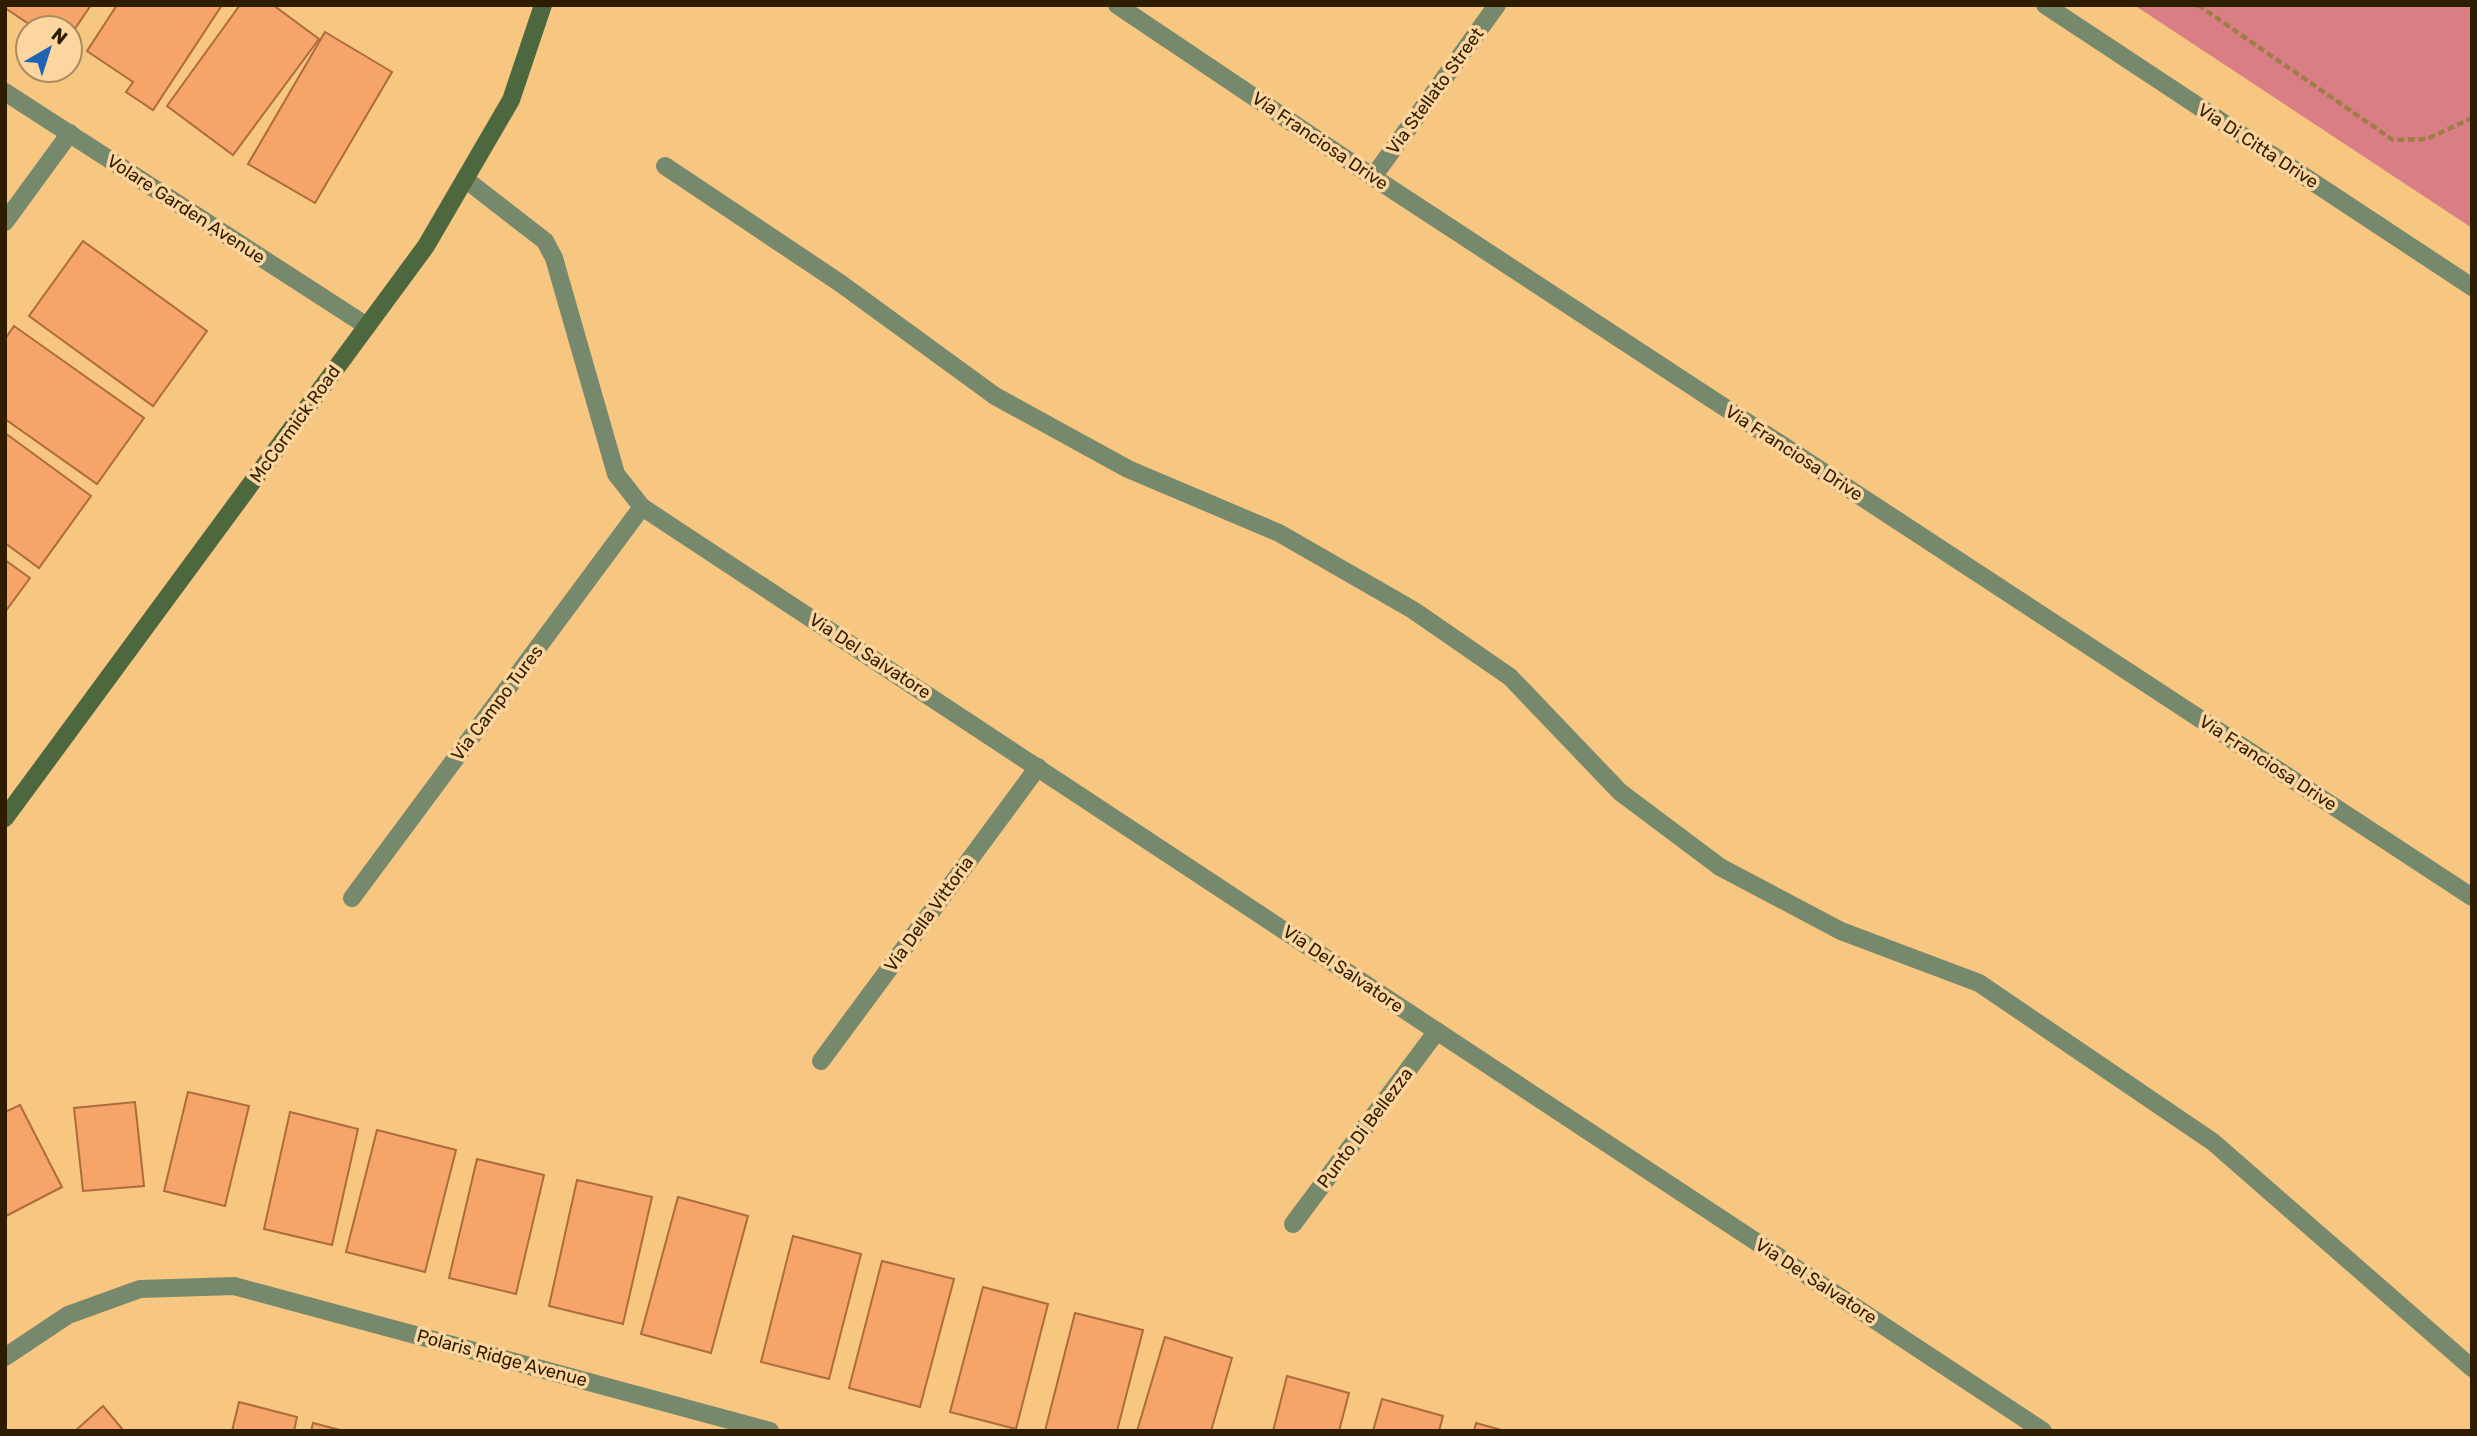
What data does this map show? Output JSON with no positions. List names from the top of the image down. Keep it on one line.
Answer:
{"streets":{"street":["Via Stellato Street","Via Franciosa Drive","Via Di Citta Drive","Volare Garden Avenue","McCormick Road","Via Del Salvatore","Via Campo Tures","Via Della Vittoria","Punto Di Bellezza","Polaris Ridge Avenue"]},"crossings":[["Via Stellato Street","Via Franciosa Drive"],["Volare Garden Avenue","McCormick Road"],["McCormick Road","Via Del Salvatore"],["Via Del Salvatore","Via Campo Tures"],["Via Del Salvatore","Via Della Vittoria"],["Via Del Salvatore","Punto Di Bellezza"]],"north":"top right"}
